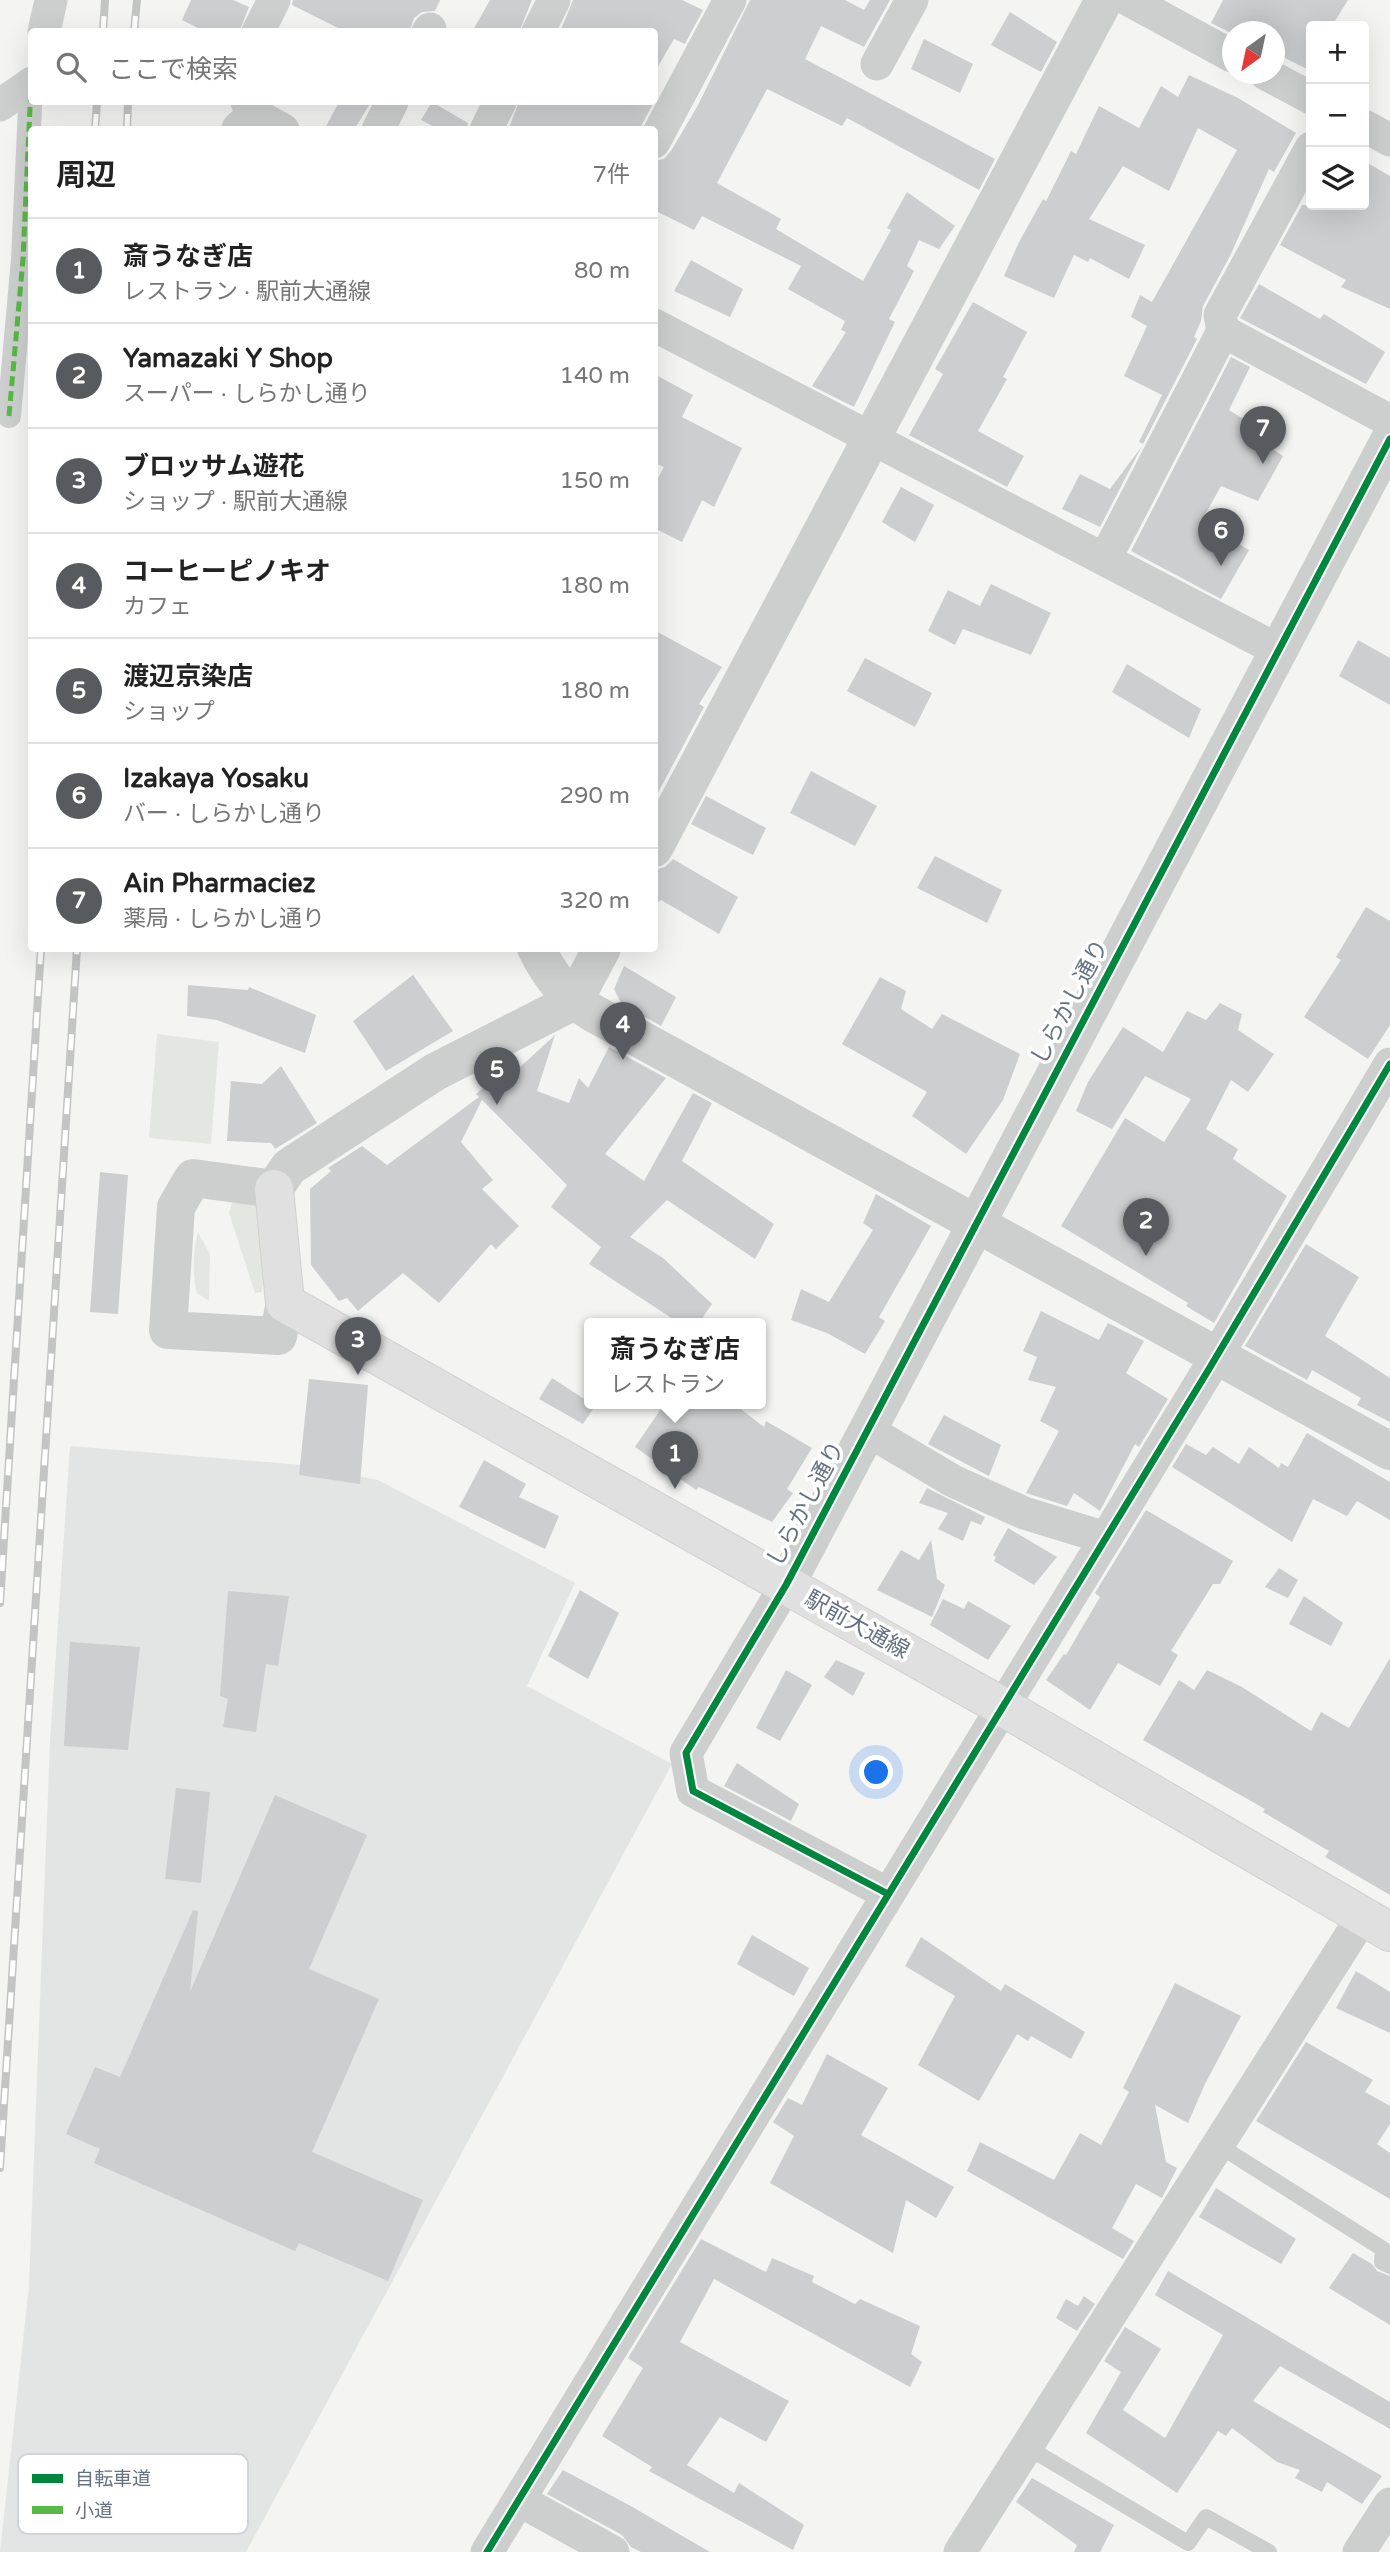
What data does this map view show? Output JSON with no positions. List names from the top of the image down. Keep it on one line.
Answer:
{"streets":{"main road":["駅前大通線"],"street":["しらかし通り"]},"crossings":[["しらかし通り","駅前大通線"]],"legend":["自転車道","小道"],"north":"bottom left","page":{"map_buttons":["+","−"],"search":"ここで検索","heading":["周辺","7件"],"list":[{"mark":"1","name":"斎うなぎ店","note":"レストラン · 駅前大通線","value":"80 m"},{"mark":"2","name":"Yamazaki Y Shop","note":"スーパー · しらかし通り","value":"140 m"},{"mark":"3","name":"ブロッサム遊花","note":"ショップ · 駅前大通線","value":"150 m"},{"mark":"4","name":"コーヒーピノキオ","note":"カフェ","value":"180 m"},{"mark":"5","name":"渡辺京染店","note":"ショップ","value":"180 m"},{"mark":"6","name":"Izakaya Yosaku","note":"バー · しらかし通り","value":"290 m"},{"mark":"7","name":"Ain Pharmaciez","note":"薬局 · しらかし通り","value":"320 m"}],"pins":["7","6","4","5","2","3","1"],"popup":["斎うなぎ店","レストラン"]}}
